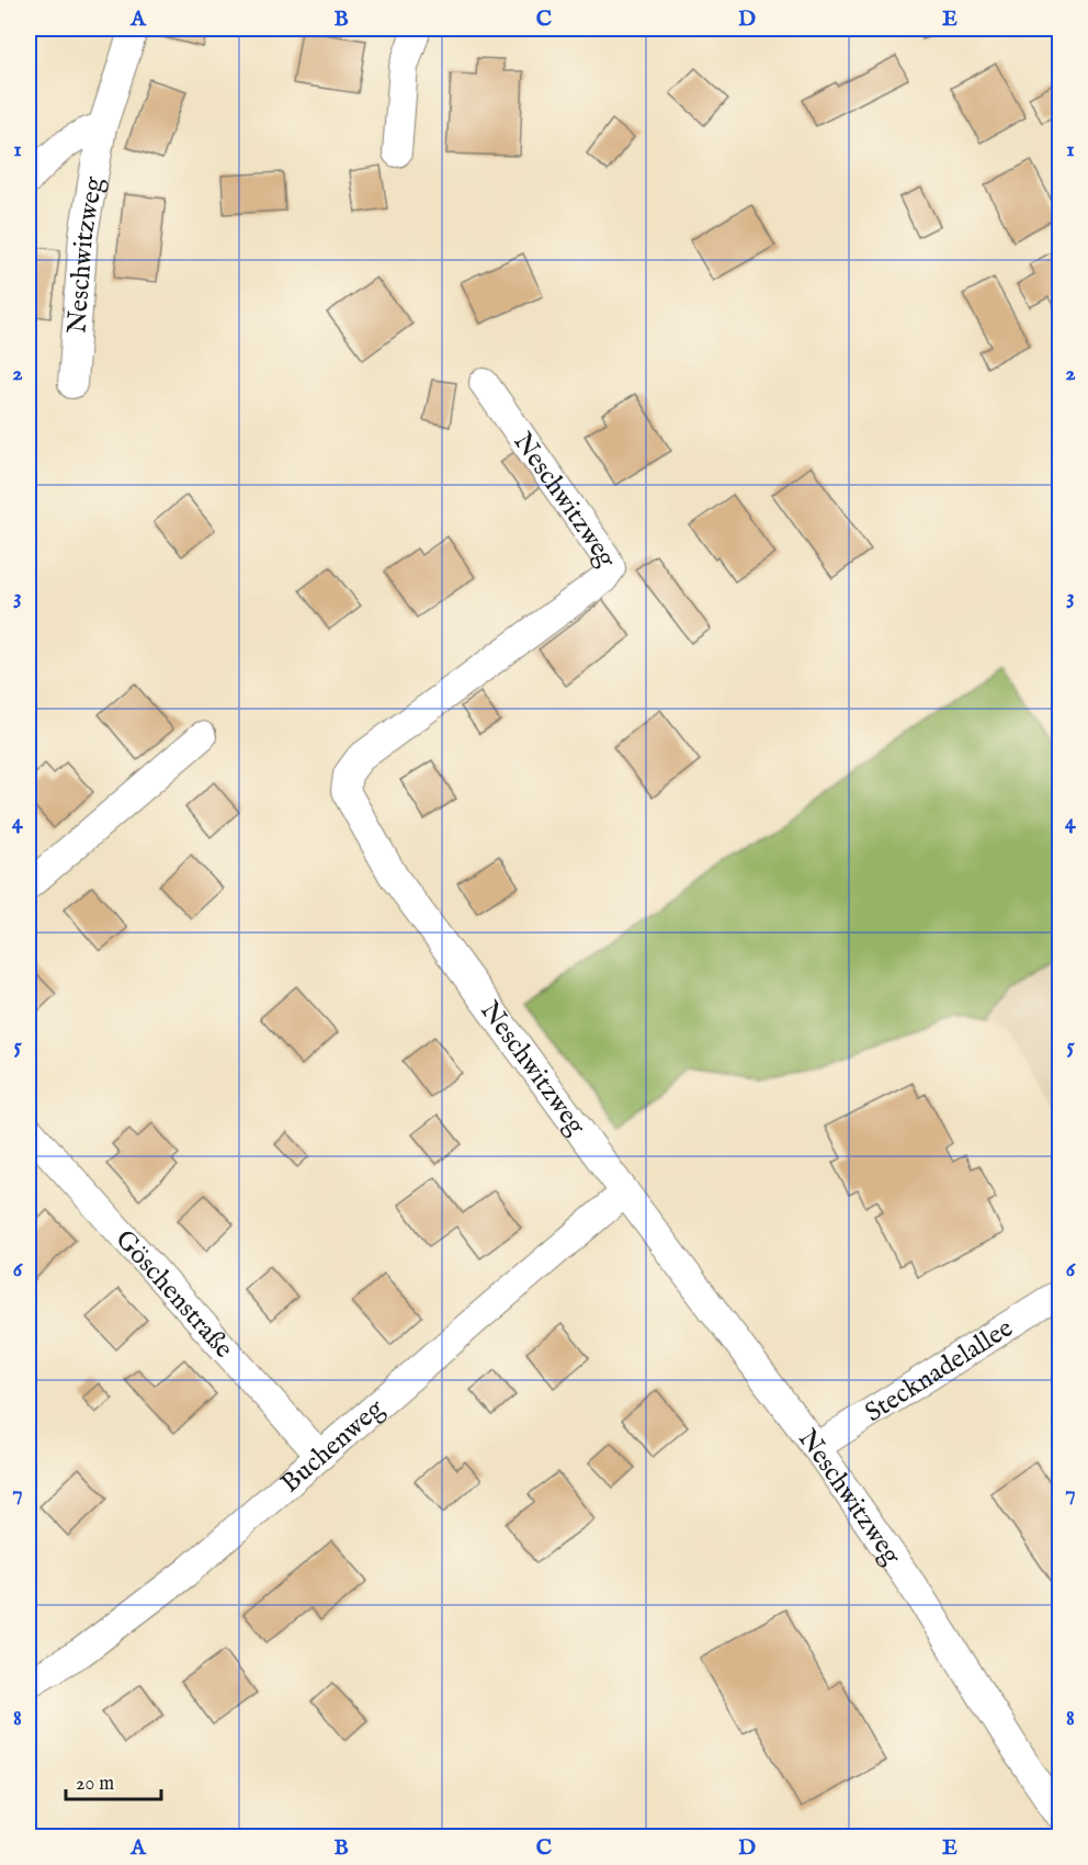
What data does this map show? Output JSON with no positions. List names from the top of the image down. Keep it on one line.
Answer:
{"streets":{"street":["Neschwitzweg","Göschenstraße","Stecknadelallee","Buchenweg"]},"crossings":[["Neschwitzweg","Stecknadelallee"],["Neschwitzweg","Buchenweg"],["Göschenstraße","Buchenweg"]],"scale_bar":"20 m","grid":{"columns":["A","B","C","D","E"],"rows":["1","2","3","4","5","6","7","8"]}}
